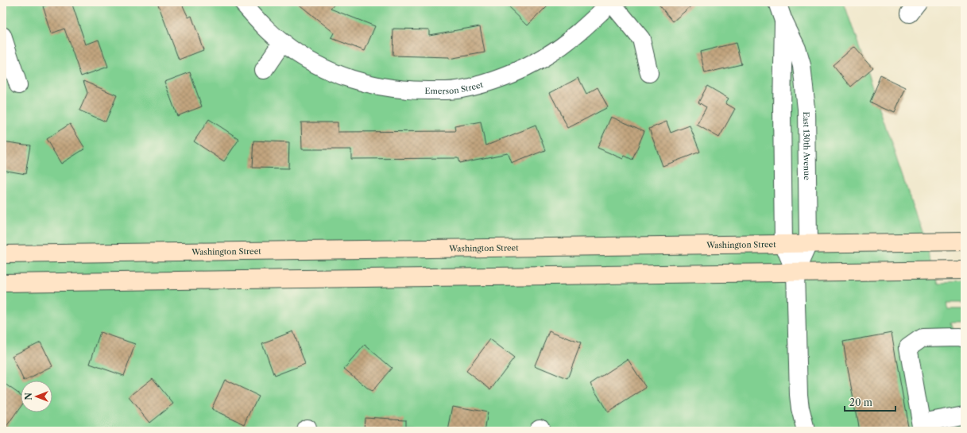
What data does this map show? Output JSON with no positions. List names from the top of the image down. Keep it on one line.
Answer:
{"streets":{"main road":["Washington Street"],"street":["Emerson Street","East 130th Avenue"]},"crossings":[["East 130th Avenue","Washington Street"]],"scale_bar":"20 m","north":"left"}
